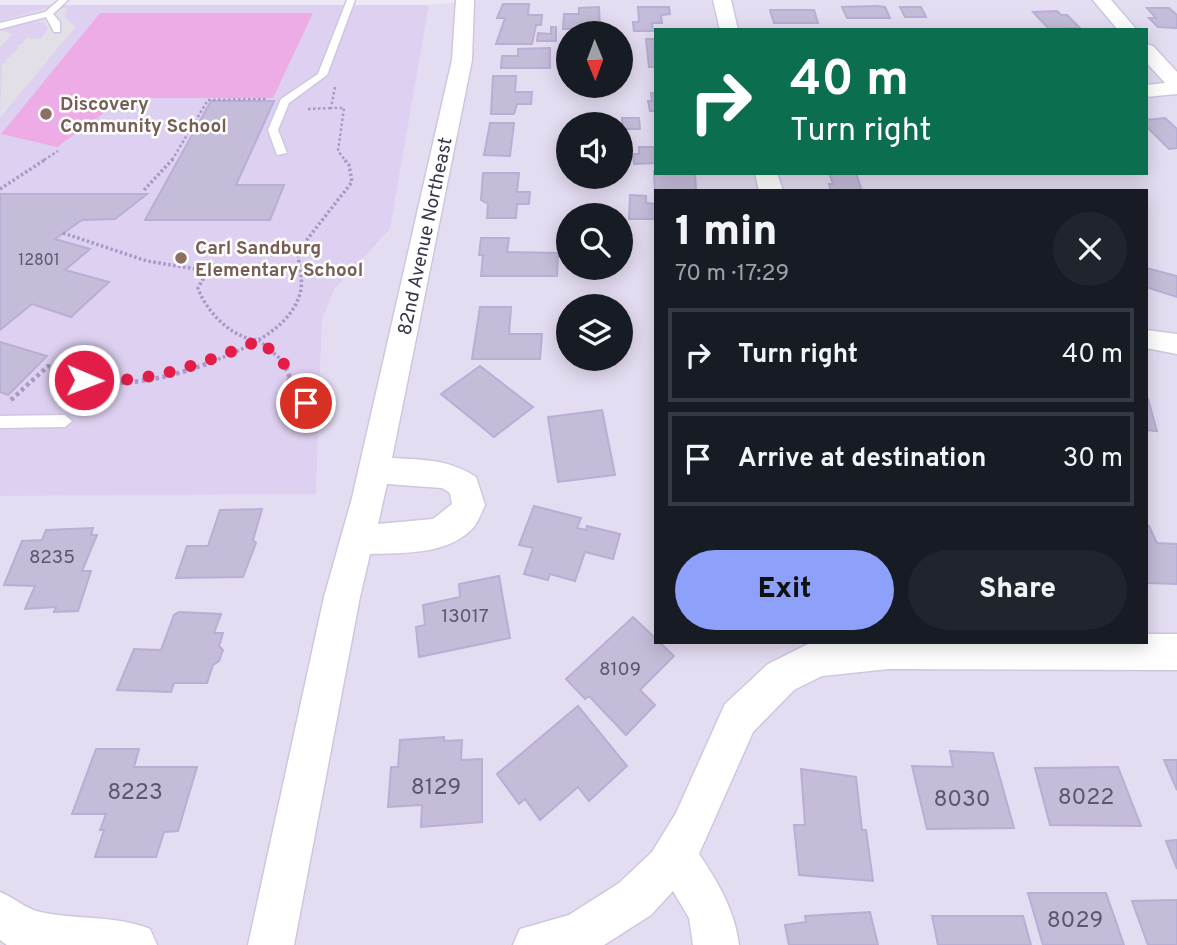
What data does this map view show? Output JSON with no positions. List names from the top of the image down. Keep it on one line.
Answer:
{"streets":{"street":["82nd Avenue Northeast"]},"places":["Discovery Community School","Carl Sandburg Elementary School"],"house_numbers":["12801","8235","13017","8109","8129","8223","8022","8030","8029"],"north":"bottom","page":{"turn":["40 m","Turn right"],"heading":["1 min","70 m · 17:29"],"list":[{"name":"Turn right","value":"40 m"},{"name":"Arrive at destination","value":"30 m"}],"buttons":["Exit","Share"]}}
